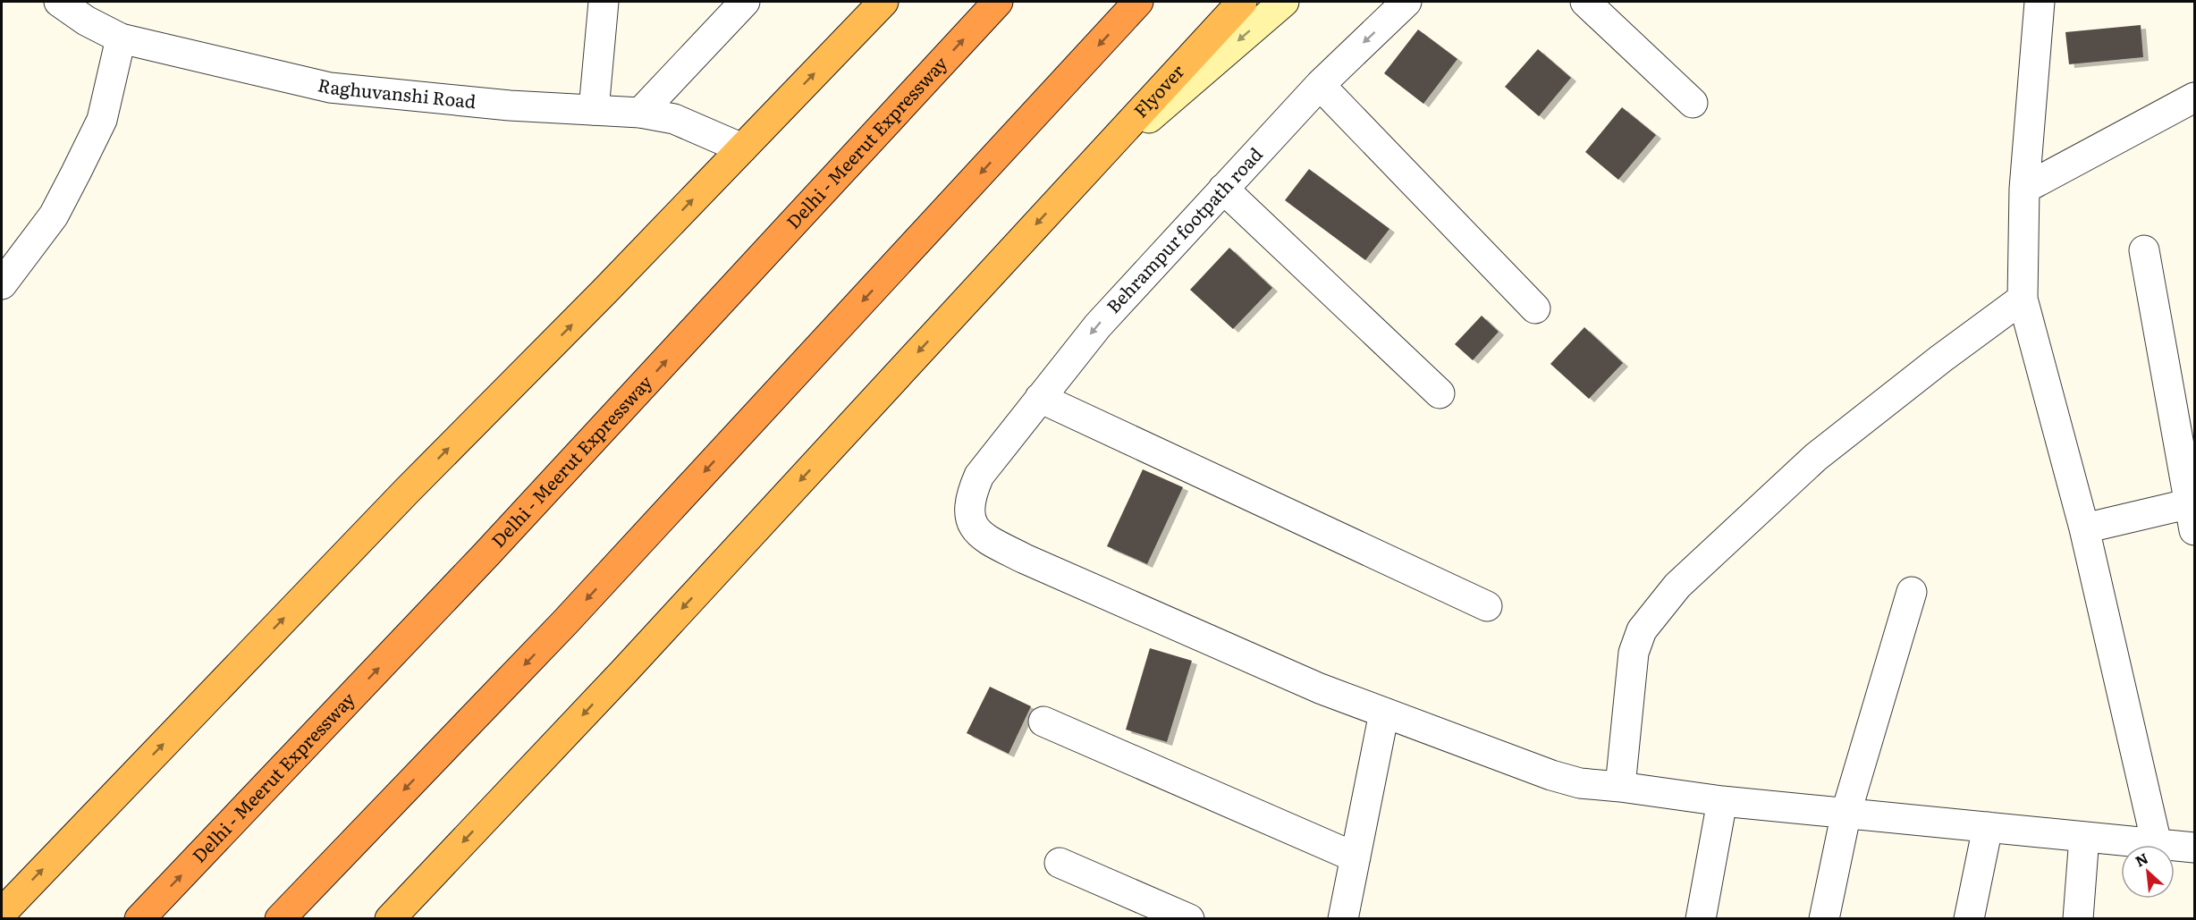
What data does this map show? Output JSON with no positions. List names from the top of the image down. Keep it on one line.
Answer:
{"streets":{"highway":["Flyover","Delhi - Meerut Expressway"],"street":["Raghuvanshi Road","Behrampur footpath road"]},"north":"top left"}
